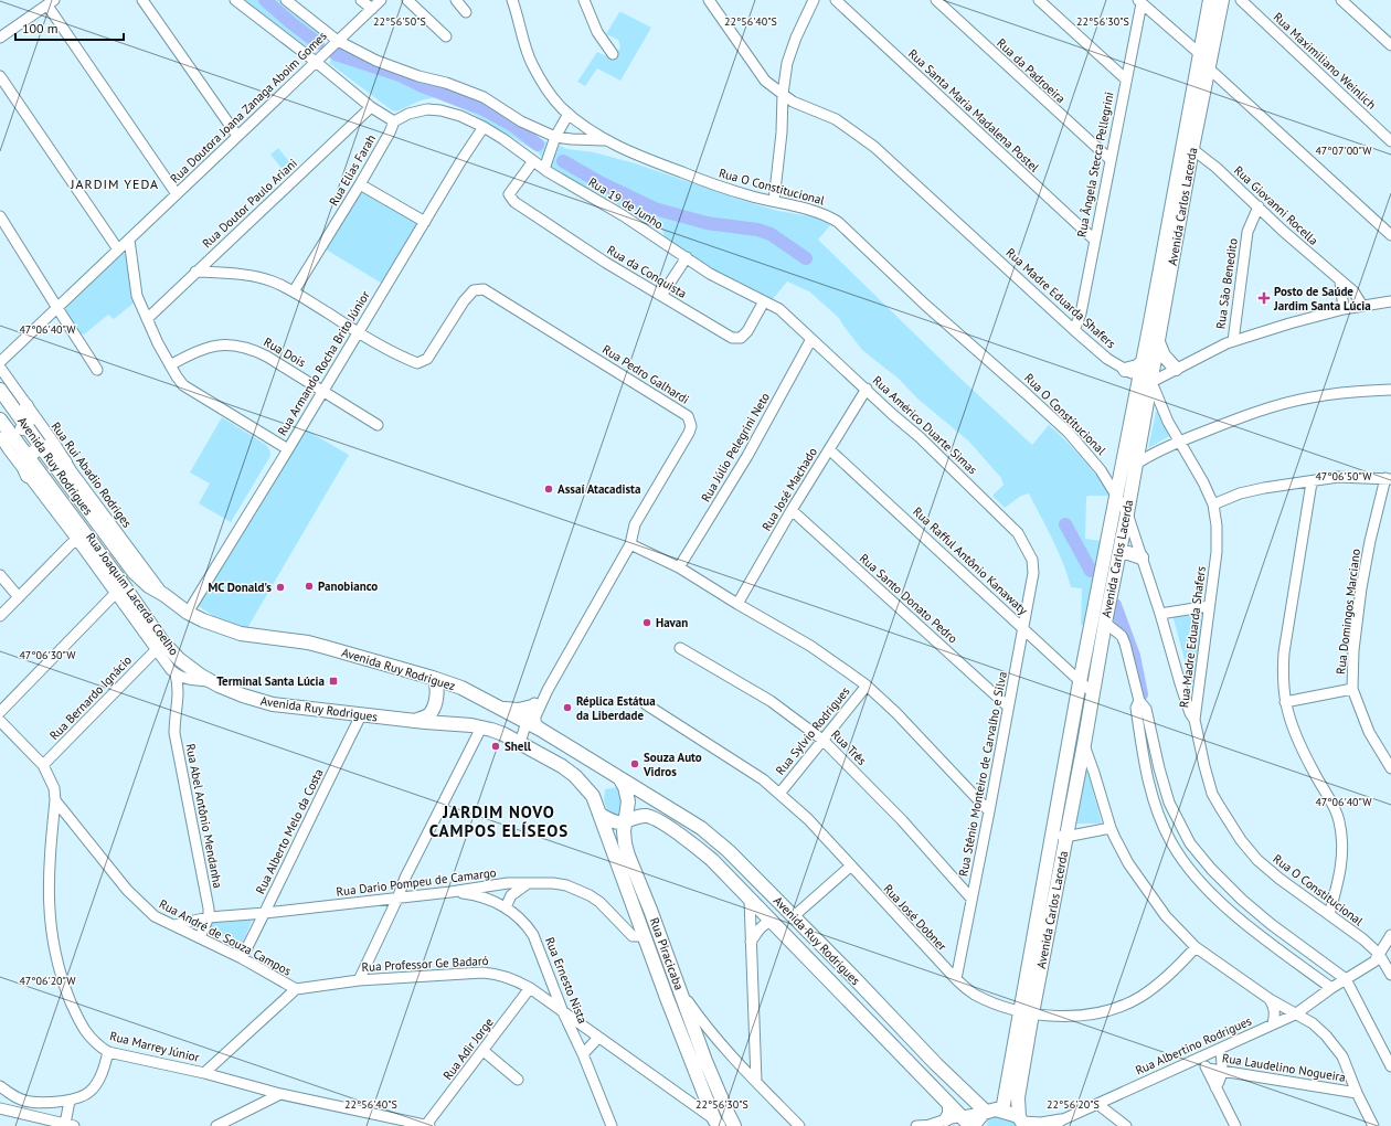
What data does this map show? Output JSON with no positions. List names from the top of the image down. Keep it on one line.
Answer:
{"streets":{"main road":["Avenida Carlos Lacerda","Avenida Ruy Rodrigues","Avenida Ruy Rodriguez","Rua Piracicaba"],"street":["Rua Maximiliano Weinlich","Rua da Padroeira","Rua Doutora Joana Zanaga Aboim Gomes","Rua Santa Maria Madalena Postel","Rua Ângela Stecca Pellegrini","Rua Elias Farah","Rua O Constitucional","Rua Doutor Paulo Ariani","Rua 19 de Junho","Rua Giovanni Rocella","Rua da Conquista","Rua São Benedito","Rua Madre Eduarda Shafers","Rua Dois","Rua Armando Rocha Brito Júnior","Rua Pedro Galhardi","Rua Américo Duarte Simas","Rua Júlio Pelegrini Neto","Rua Rui Abadio Rodriges","Rua José Machado","Rua Rafful Antônio Kanawaty","Rua Joaquim Lacerda Coelho","Rua Santo Donato Pedro","Rua Domingos Marciano","Rua Bernardo Ignácio","Rua Sylvio Rodrigues","Rua Três","Rua Stênio Monteiro de Carvalho e Silva","Rua Abel Antônio Mendanha","Rua Alberto Melo da Costa","Rua Dario Pompeu de Camargo","Rua José Dobner","Rua André de Souza Campos","Rua Professor Ge Badaró","Rua Ernesto Nista","Rua Albertino Rodrigues","Rua Marrey Júnior","Rua Adir Jorge","Rua Laudelino Nogueira"]},"crossings":[["Rua da Padroeira","Rua Ângela Stecca Pellegrini"],["Rua Santa Maria Madalena Postel","Rua Ângela Stecca Pellegrini"],["Rua Ângela Stecca Pellegrini","Rua Madre Eduarda Shafers"],["Rua Elias Farah","Rua 19 de Junho"],["Rua O Constitucional","Avenida Carlos Lacerda"],["Rua O Constitucional","Rua Madre Eduarda Shafers"],["Rua O Constitucional","Rua Albertino Rodrigues"],["Rua 19 de Junho","Rua da Conquista"],["Rua 19 de Junho","Rua Armando Rocha Brito Júnior"],["Rua 19 de Junho","Rua Américo Duarte Simas"],["Rua Giovanni Rocella","Avenida Carlos Lacerda"],["Rua Giovanni Rocella","Rua São Benedito"],["Avenida Carlos Lacerda","Rua Madre Eduarda Shafers"],["Avenida Carlos Lacerda","Rua Rafful Antônio Kanawaty"],["Avenida Carlos Lacerda","Rua José Dobner"],["Avenida Carlos Lacerda","Rua Albertino Rodrigues"],["Rua Dois","Rua Armando Rocha Brito Júnior"],["Rua Armando Rocha Brito Júnior","Rua Pedro Galhardi"],["Rua Armando Rocha Brito Júnior","Avenida Ruy Rodrigues"],["Rua Armando Rocha Brito Júnior","Avenida Ruy Rodriguez"],["Rua Pedro Galhardi","Avenida Ruy Rodrigues"],["Rua Pedro Galhardi","Avenida Ruy Rodriguez"],["Rua Américo Duarte Simas","Rua Júlio Pelegrini Neto"],["Rua Américo Duarte Simas","Rua José Machado"],["Rua Américo Duarte Simas","Rua Stênio Monteiro de Carvalho e Silva"],["Avenida Ruy Rodrigues","Rua Rui Abadio Rodriges"],["Avenida Ruy Rodrigues","Rua Joaquim Lacerda Coelho"],["Avenida Ruy Rodrigues","Avenida Ruy Rodriguez"],["Avenida Ruy Rodrigues","Rua Alberto Melo da Costa"],["Avenida Ruy Rodrigues","Rua Piracicaba"],["Rua José Machado","Rua Rafful Antônio Kanawaty"],["Rua José Machado","Rua Santo Donato Pedro"],["Rua Rafful Antônio Kanawaty","Rua Stênio Monteiro de Carvalho e Silva"],["Rua Joaquim Lacerda Coelho","Rua Bernardo Ignácio"],["Rua Joaquim Lacerda Coelho","Rua Abel Antônio Mendanha"],["Rua Santo Donato Pedro","Rua Stênio Monteiro de Carvalho e Silva"],["Rua Bernardo Ignácio","Rua André de Souza Campos"],["Rua Sylvio Rodrigues","Rua Três"],["Rua Sylvio Rodrigues","Rua José Dobner"],["Rua Três","Rua Stênio Monteiro de Carvalho e Silva"],["Rua Stênio Monteiro de Carvalho e Silva","Rua José Dobner"],["Rua Abel Antônio Mendanha","Rua Dario Pompeu de Camargo"],["Rua Alberto Melo da Costa","Rua Dario Pompeu de Camargo"],["Rua Alberto Melo da Costa","Rua André de Souza Campos"],["Rua Dario Pompeu de Camargo","Rua André de Souza Campos"],["Rua Dario Pompeu de Camargo","Rua Piracicaba"],["Rua Dario Pompeu de Camargo","Rua Ernesto Nista"],["Rua André de Souza Campos","Rua Professor Ge Badaró"],["Rua André de Souza Campos","Rua Marrey Júnior"],["Rua Piracicaba","Rua Professor Ge Badaró"],["Rua Professor Ge Badaró","Rua Ernesto Nista"],["Rua Professor Ge Badaró","Rua Adir Jorge"],["Rua Marrey Júnior","Rua Adir Jorge"]],"districts":["JARDIM YEDA","JARDIM NOVO CAMPOS ELÍSEOS"],"places":{"health":["Posto de Saúde Jardim Santa Lúcia"],"other":["Assaí Atacadista","Panobianco","MC Donald's","Havan","Réplica Estátua da Liberdade","Shell","Souza Auto Vidros"],"transit":["Terminal Santa Lúcia"]},"scale_bar":"100 m","coordinates":["22°56'50\"S","22°56'40\"S","22°56'30\"S","47°07'00\"W","47°06'40\"W","47°06'50\"W","47°06'30\"W","47°06'20\"W","22°56'20\"S"]}
